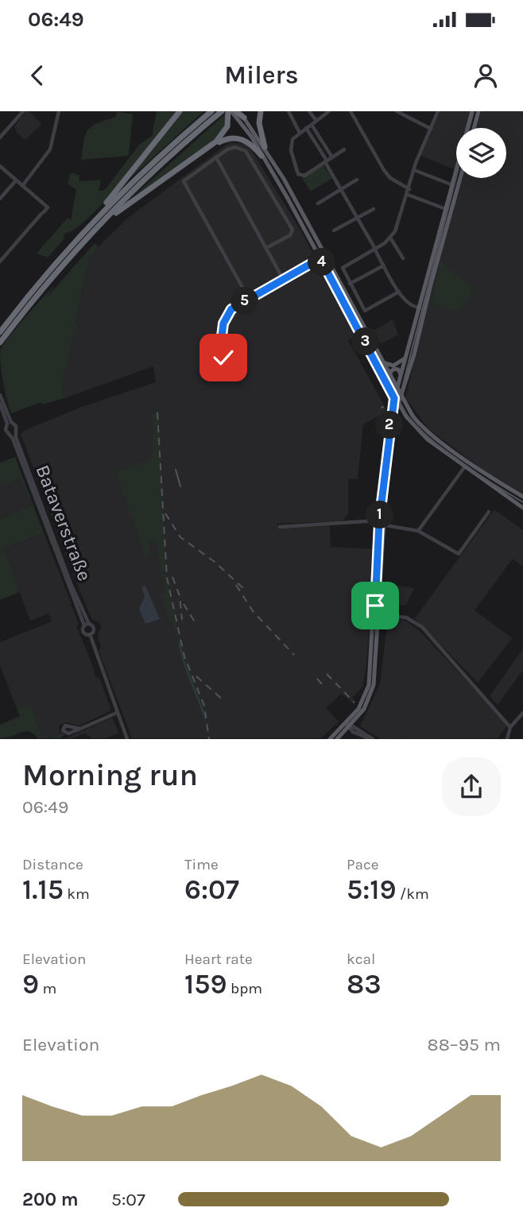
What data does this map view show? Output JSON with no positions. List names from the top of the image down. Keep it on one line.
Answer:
{"streets":{"street":["Bataverstraße"]},"page":{"status":"06:49","header":"Milers","pins":["4","5","3","2","1"],"heading":["Morning run","06:49"],"stats":[["Distance","1.15 km"],["Time","6:07"],["Pace","5:19 /km"],["Elevation","9 m"],["Heart rate","159 bpm"],["kcal","83"]],"chart":["Elevation","88–95 m"],"list":[{"name":"200 m","note":"5:07"}]}}
